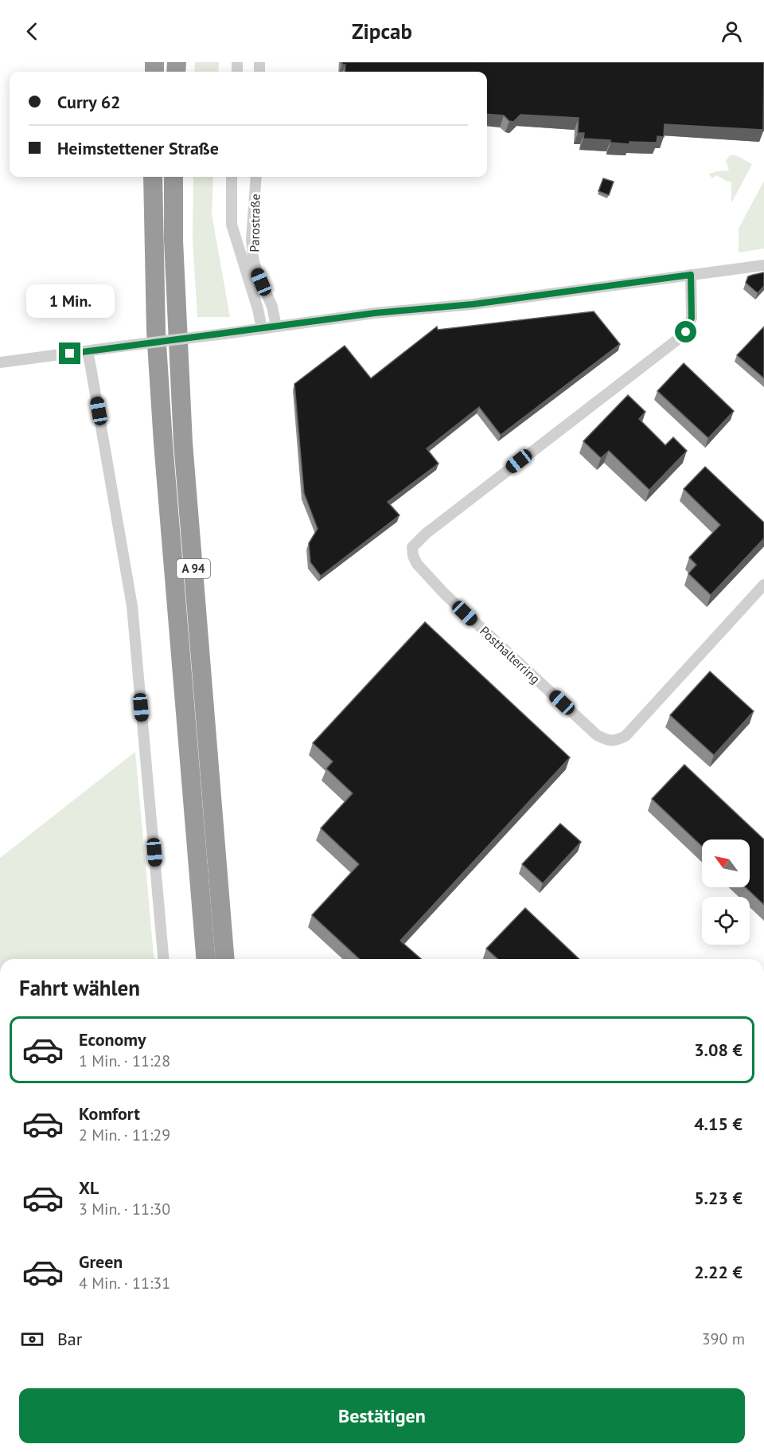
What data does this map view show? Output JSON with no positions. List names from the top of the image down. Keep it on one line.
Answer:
{"streets":{"highway":["A 94"],"street":["Parostraße","Posthalterring"]},"north":"top left","page":{"header":"Zipcab","banner":["Curry 62","Heimstettener Straße"],"bubble":"1 Min.","heading":"Fahrt wählen","list":[{"name":"Economy","note":"1 Min. · 11:28","value":"3.08 €"},{"name":"Komfort","note":"2 Min. · 11:29","value":"4.15 €"},{"name":"XL","note":"3 Min. · 11:30","value":"5.23 €"},{"name":"Green","note":"4 Min. · 11:31","value":"2.22 €"}],"pay":["Bar","390 m"],"buttons":"Bestätigen"}}
